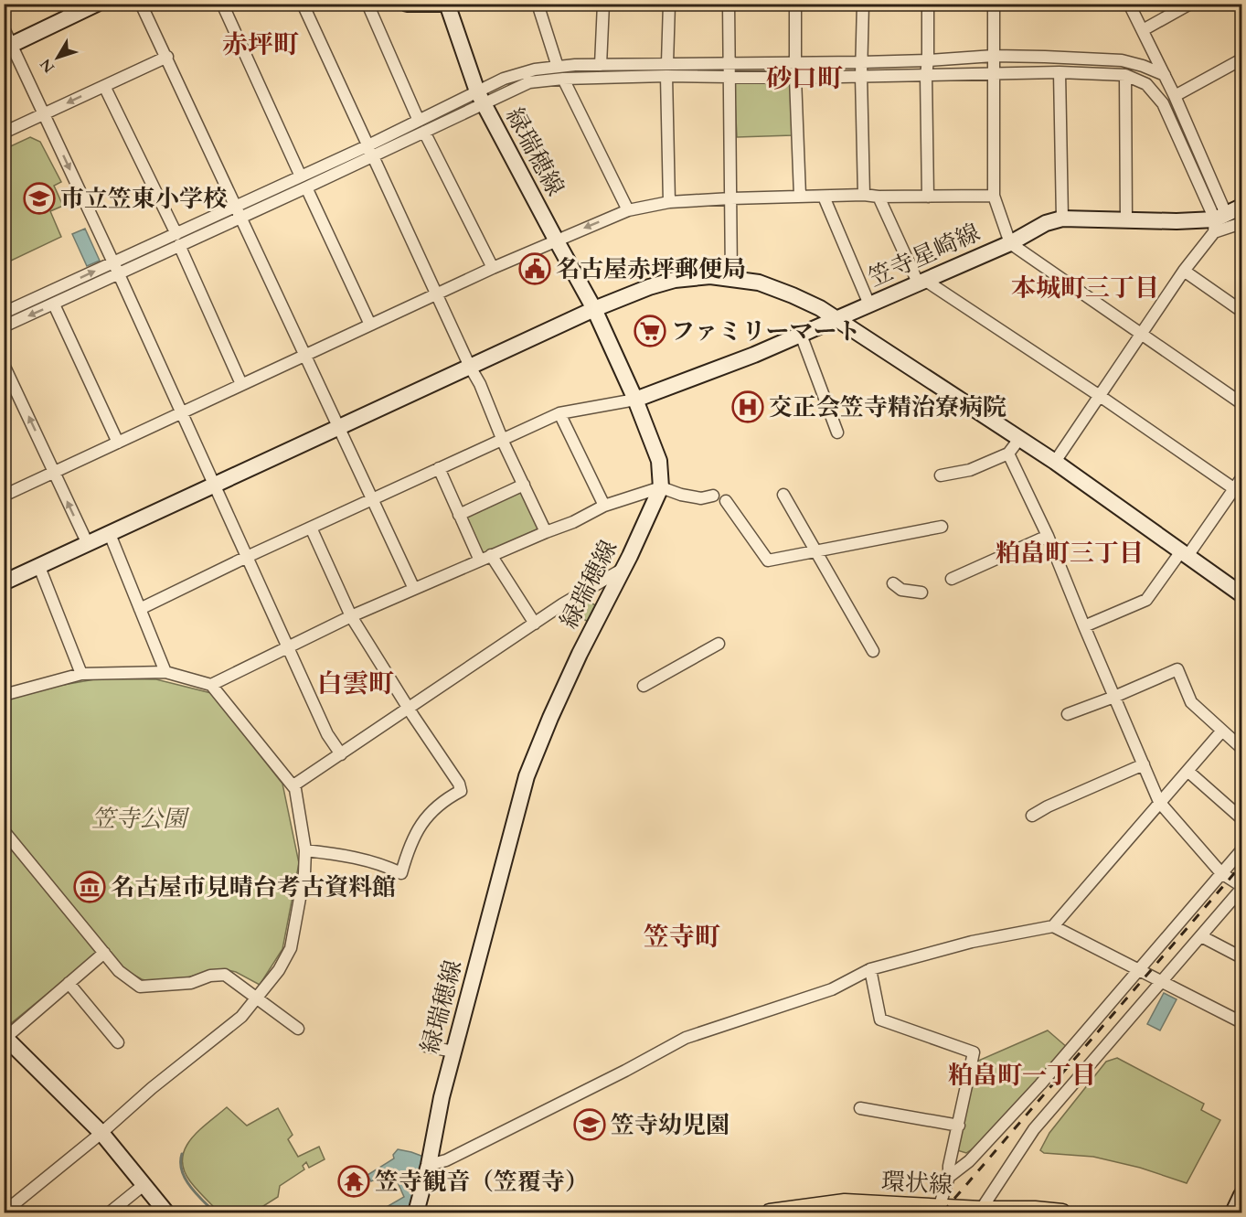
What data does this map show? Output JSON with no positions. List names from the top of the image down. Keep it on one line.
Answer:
{"streets":{"main road":["緑瑞穂線","笠寺星崎線","環状線"]},"crossings":[["緑瑞穂線","笠寺星崎線"]],"districts":["赤坪町","砂口町","本城町三丁目","粕畠町三丁目","白雲町","笠寺町","粕畠町一丁目"],"parks":["笠寺公園"],"places":{"school or university":["市立笠東小学校","笠寺幼児園"],"public building":["名古屋赤坪郵便局"],"supermarket":["ファミリーマート"],"hospital":["交正会笠寺精治寮病院"],"museum":["名古屋市見晴台考古資料館"],"temple":["笠寺観音（笠覆寺）"]},"north":"bottom left"}
